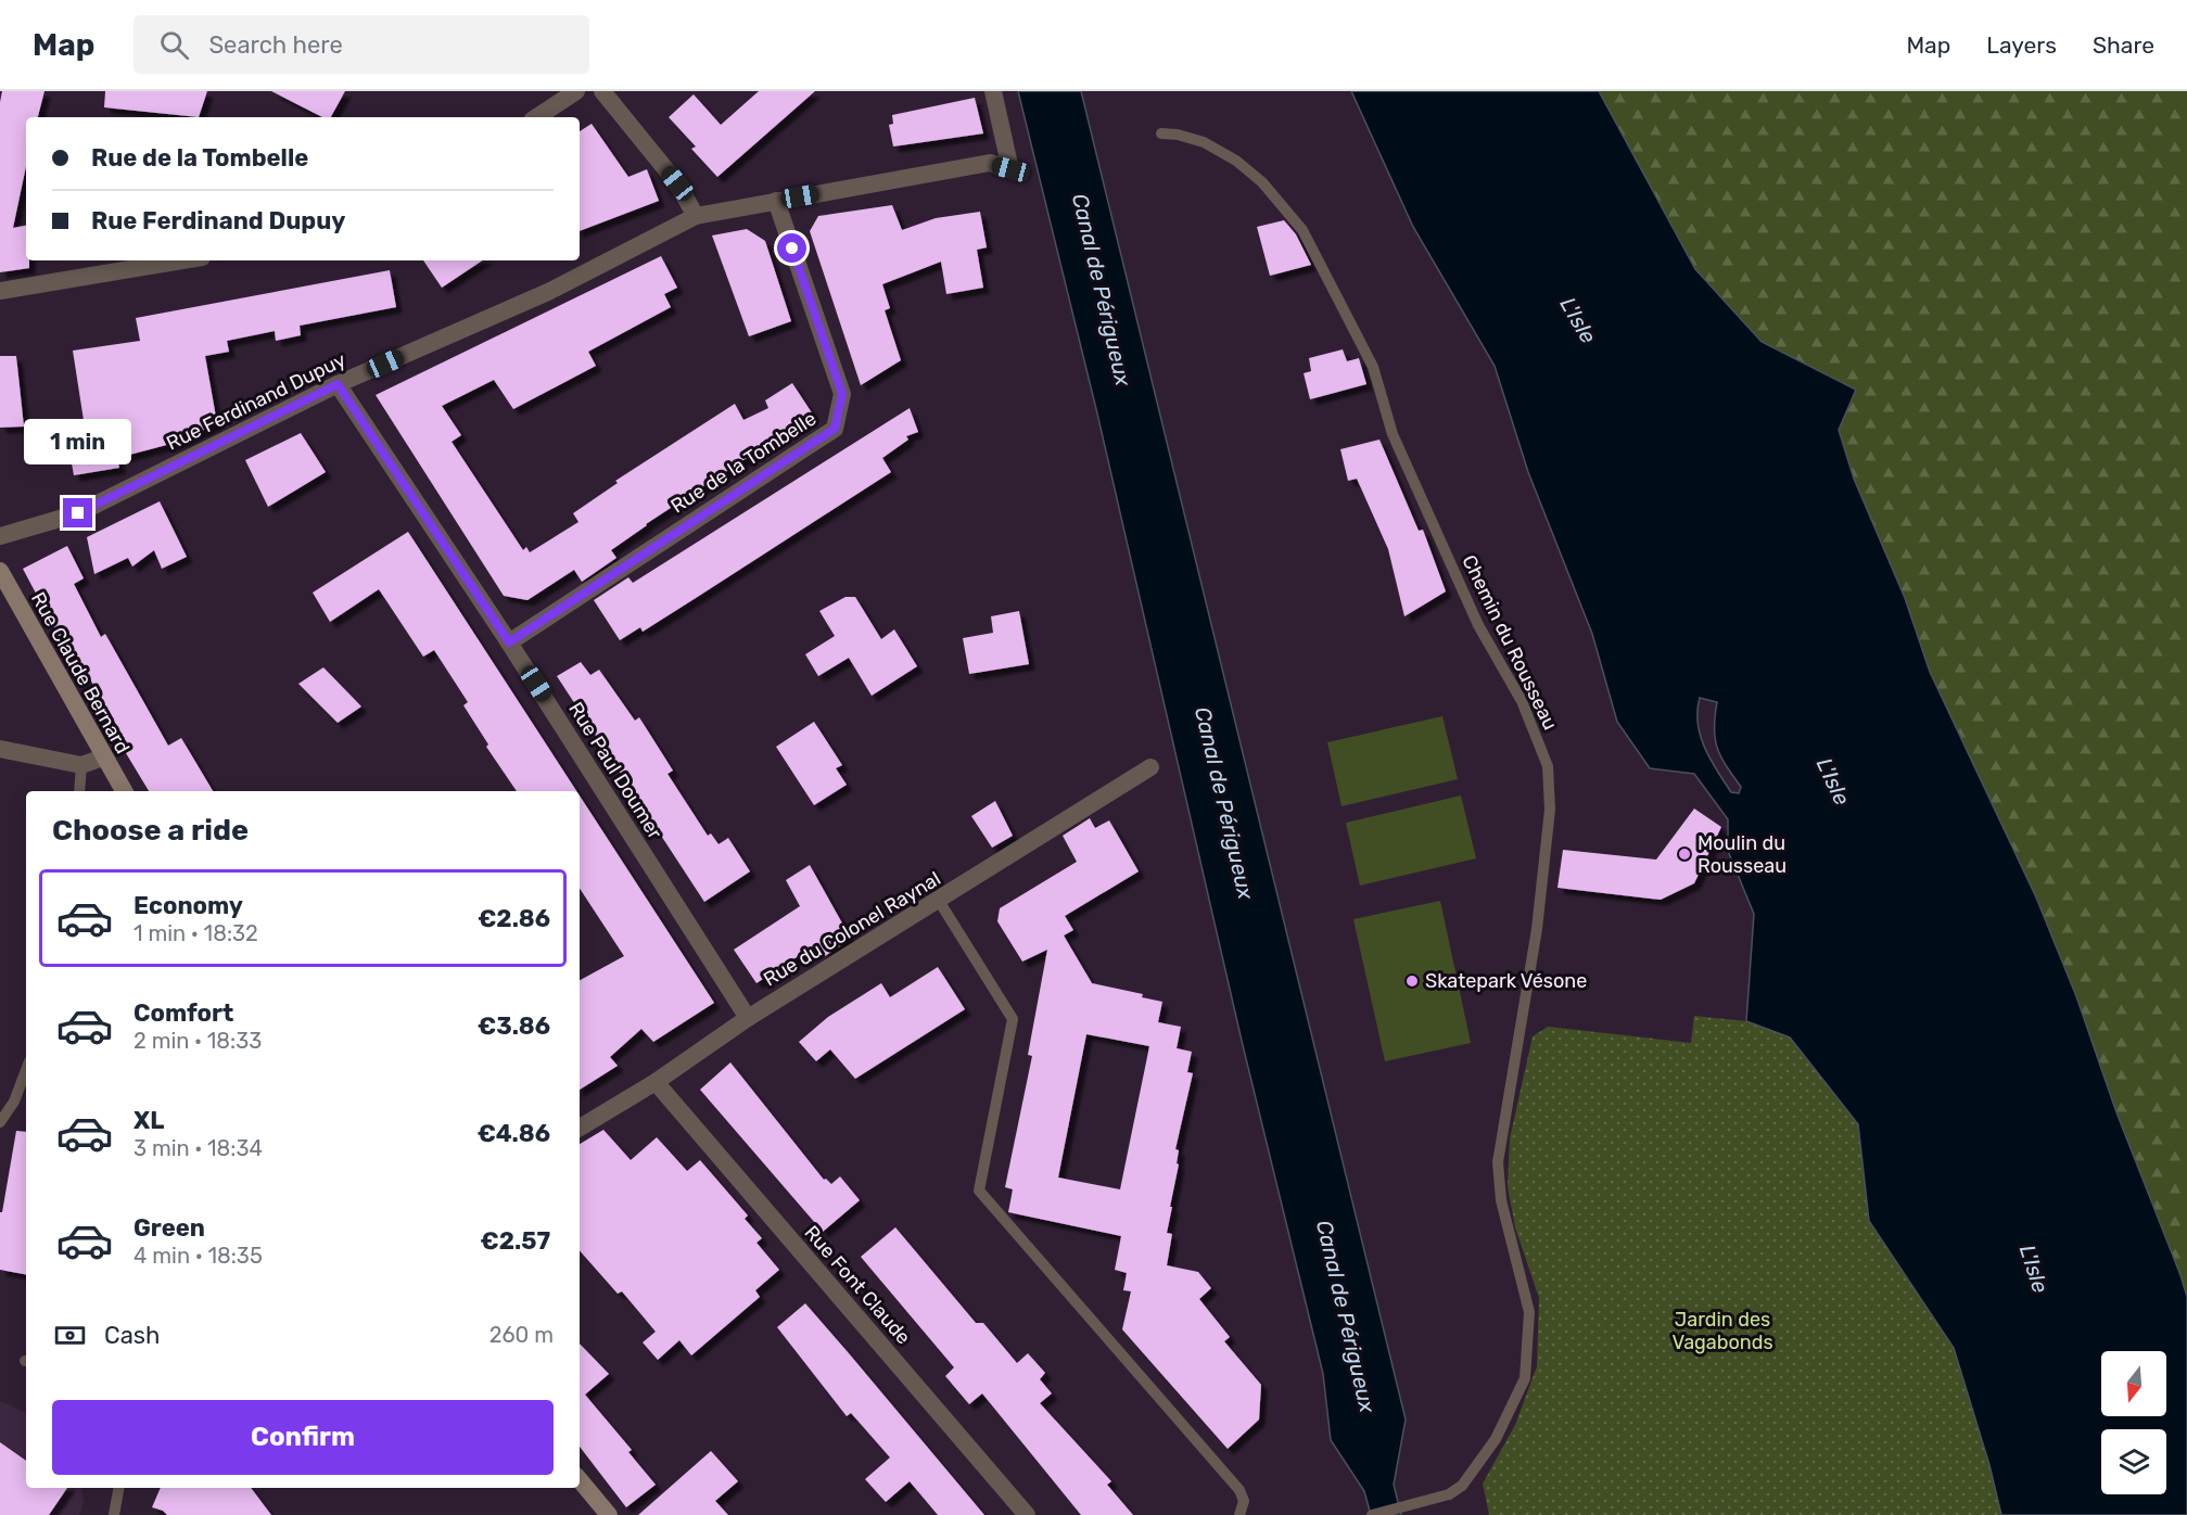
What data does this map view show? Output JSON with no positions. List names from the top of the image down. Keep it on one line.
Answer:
{"streets":{"main road":["Rue Claude Bernard"],"street":["Rue Ferdinand Dupuy","Rue de la Tombelle","Rue Paul Doumer","Rue du Colonel Raynal","Rue Font Claude"],"lane":["Chemin du Rousseau"]},"crossings":[["Rue Ferdinand Dupuy","Rue de la Tombelle"],["Rue Ferdinand Dupuy","Rue Paul Doumer"],["Rue de la Tombelle","Rue Paul Doumer"],["Rue Paul Doumer","Rue du Colonel Raynal"],["Rue du Colonel Raynal","Rue Font Claude"]],"water":["Canal de Périgueux","L'Isle"],"parks":["Jardin des Vagabonds"],"places":["Moulin du Rousseau","Skatepark Vésone"],"north":"bottom","page":{"header":"Map","search":"Search here","nav":["Map","Layers","Share"],"banner":["Rue de la Tombelle","Rue Ferdinand Dupuy"],"bubble":"1 min","heading":"Choose a ride","list":[{"name":"Economy","note":"1 min · 18:32","value":"€2.86"},{"name":"Comfort","note":"2 min · 18:33","value":"€3.86"},{"name":"XL","note":"3 min · 18:34","value":"€4.86"},{"name":"Green","note":"4 min · 18:35","value":"€2.57"}],"pay":["Cash","260 m"],"buttons":"Confirm"}}
